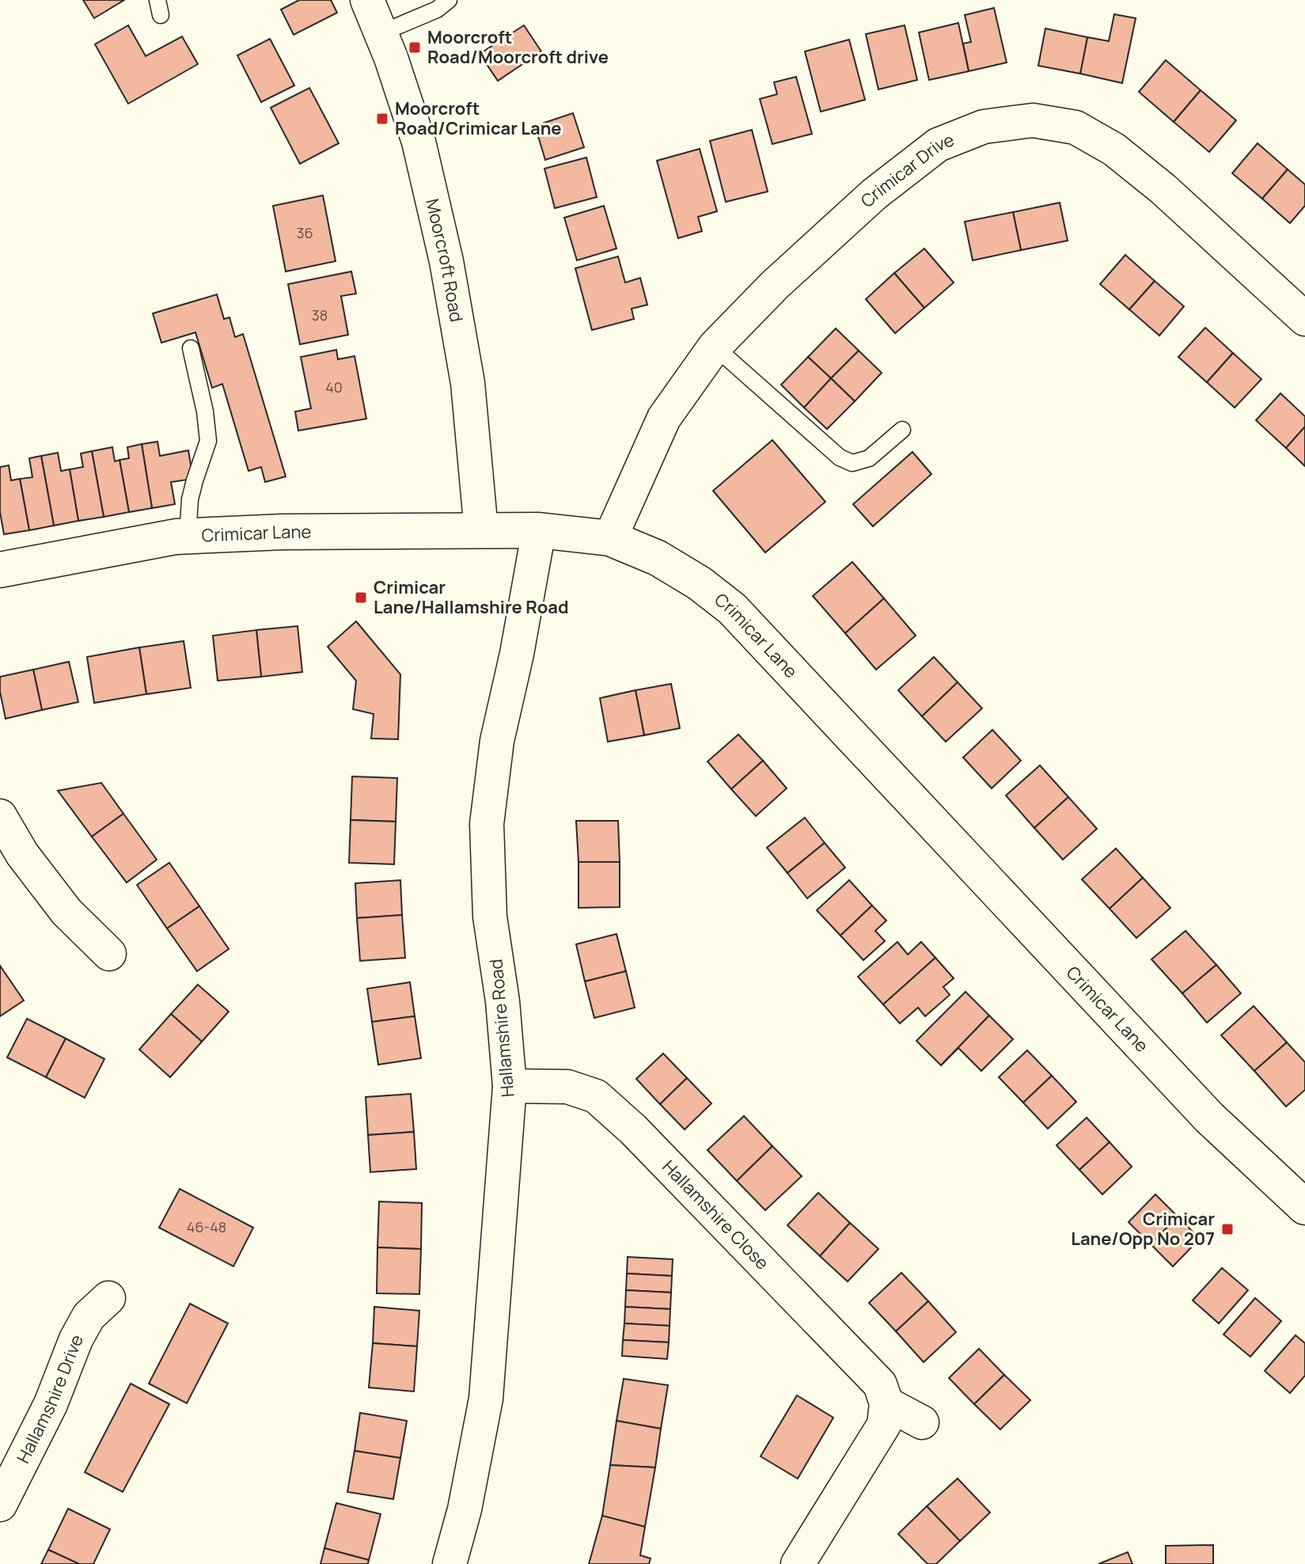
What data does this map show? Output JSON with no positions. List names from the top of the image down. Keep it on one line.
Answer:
{"streets":{"street":["Crimicar Drive","Moorcroft Road","Crimicar Lane","Hallamshire Road","Hallamshire Close","Hallamshire Drive"]},"crossings":[["Crimicar Drive","Crimicar Lane"],["Moorcroft Road","Crimicar Lane"],["Crimicar Lane","Hallamshire Road"],["Hallamshire Road","Hallamshire Close"]],"places":{"transit":["Moorcroft Road/Moorcroft drive","Moorcroft Road/Crimicar Lane","Crimicar Lane/Hallamshire Road","Crimicar Lane/Opp No 207"]},"house_numbers":["36","38","40","46-48"]}
